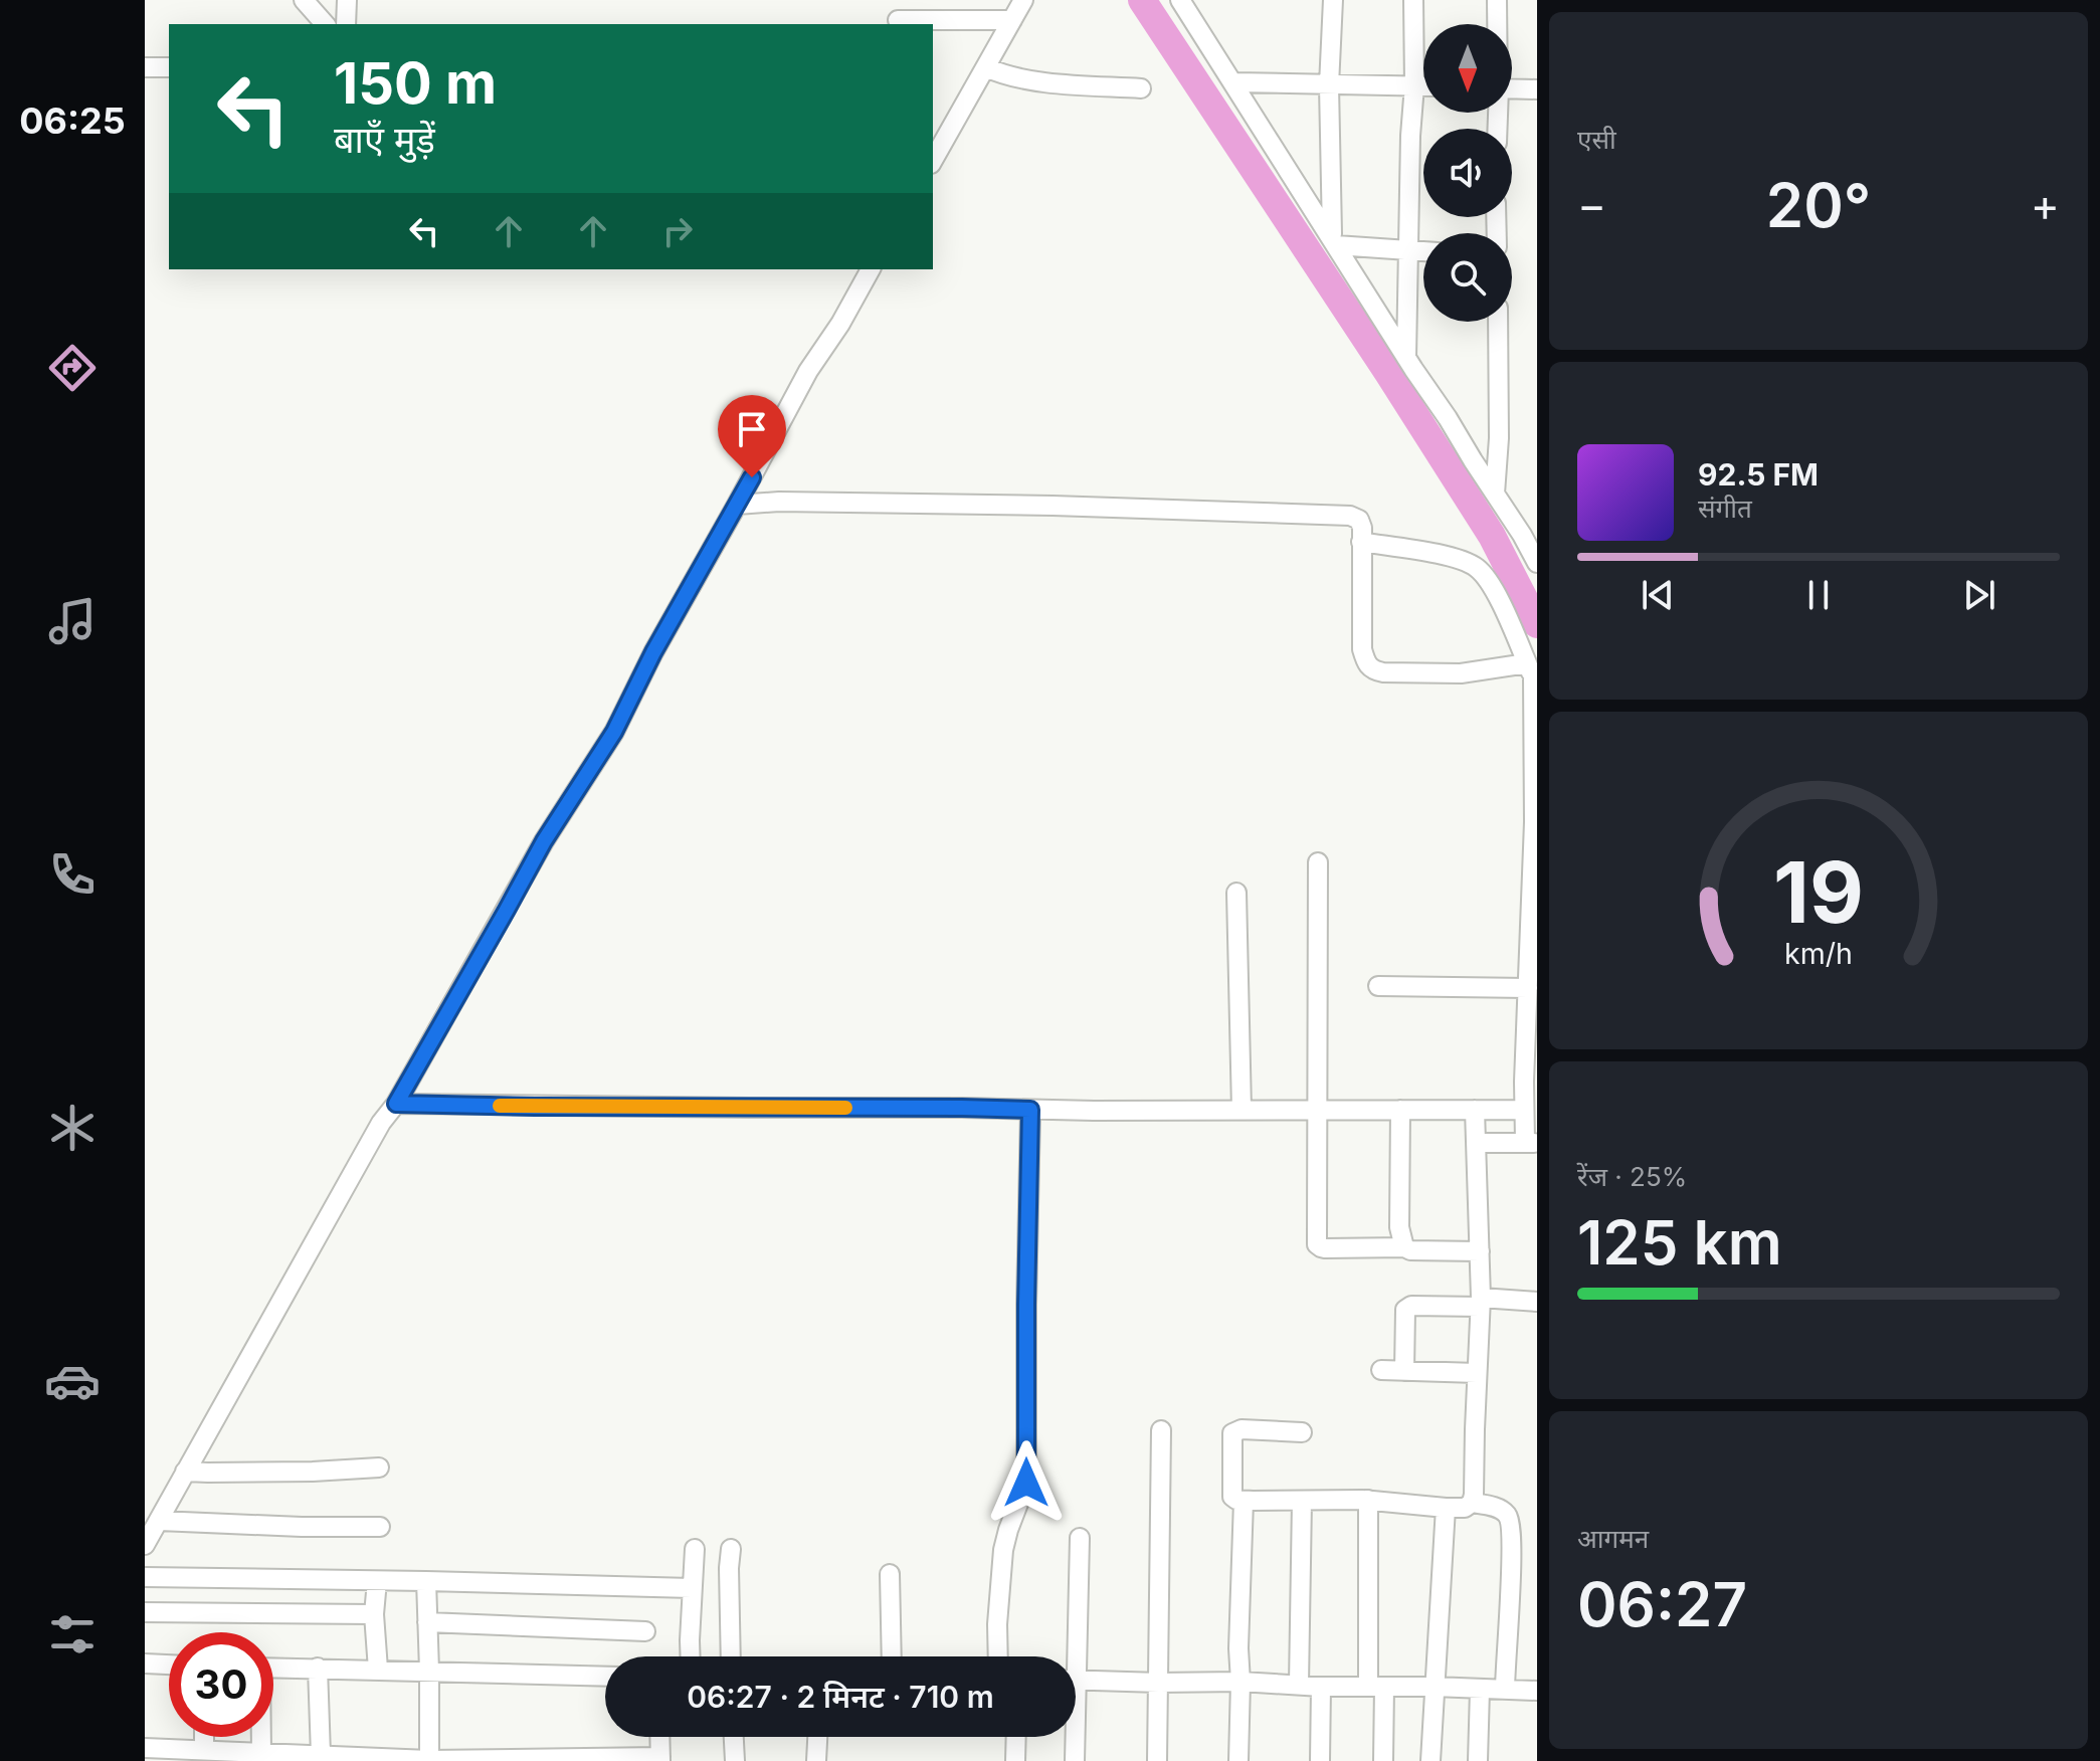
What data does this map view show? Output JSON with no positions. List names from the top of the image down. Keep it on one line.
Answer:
{"north":"bottom","page":{"tabs":"06:25","tile":["एसी",["रेंज · 25%","125 km"],["आगमन","06:27"]],"turn":["150 m","बाएँ मुड़ें"],"heat":["−","20°","+"],"song":["92.5 FM","संगीत"],"limit":"30","trip":"06:27 · 2 मिनट · 710 m","gauge":["19","km/h"]}}
